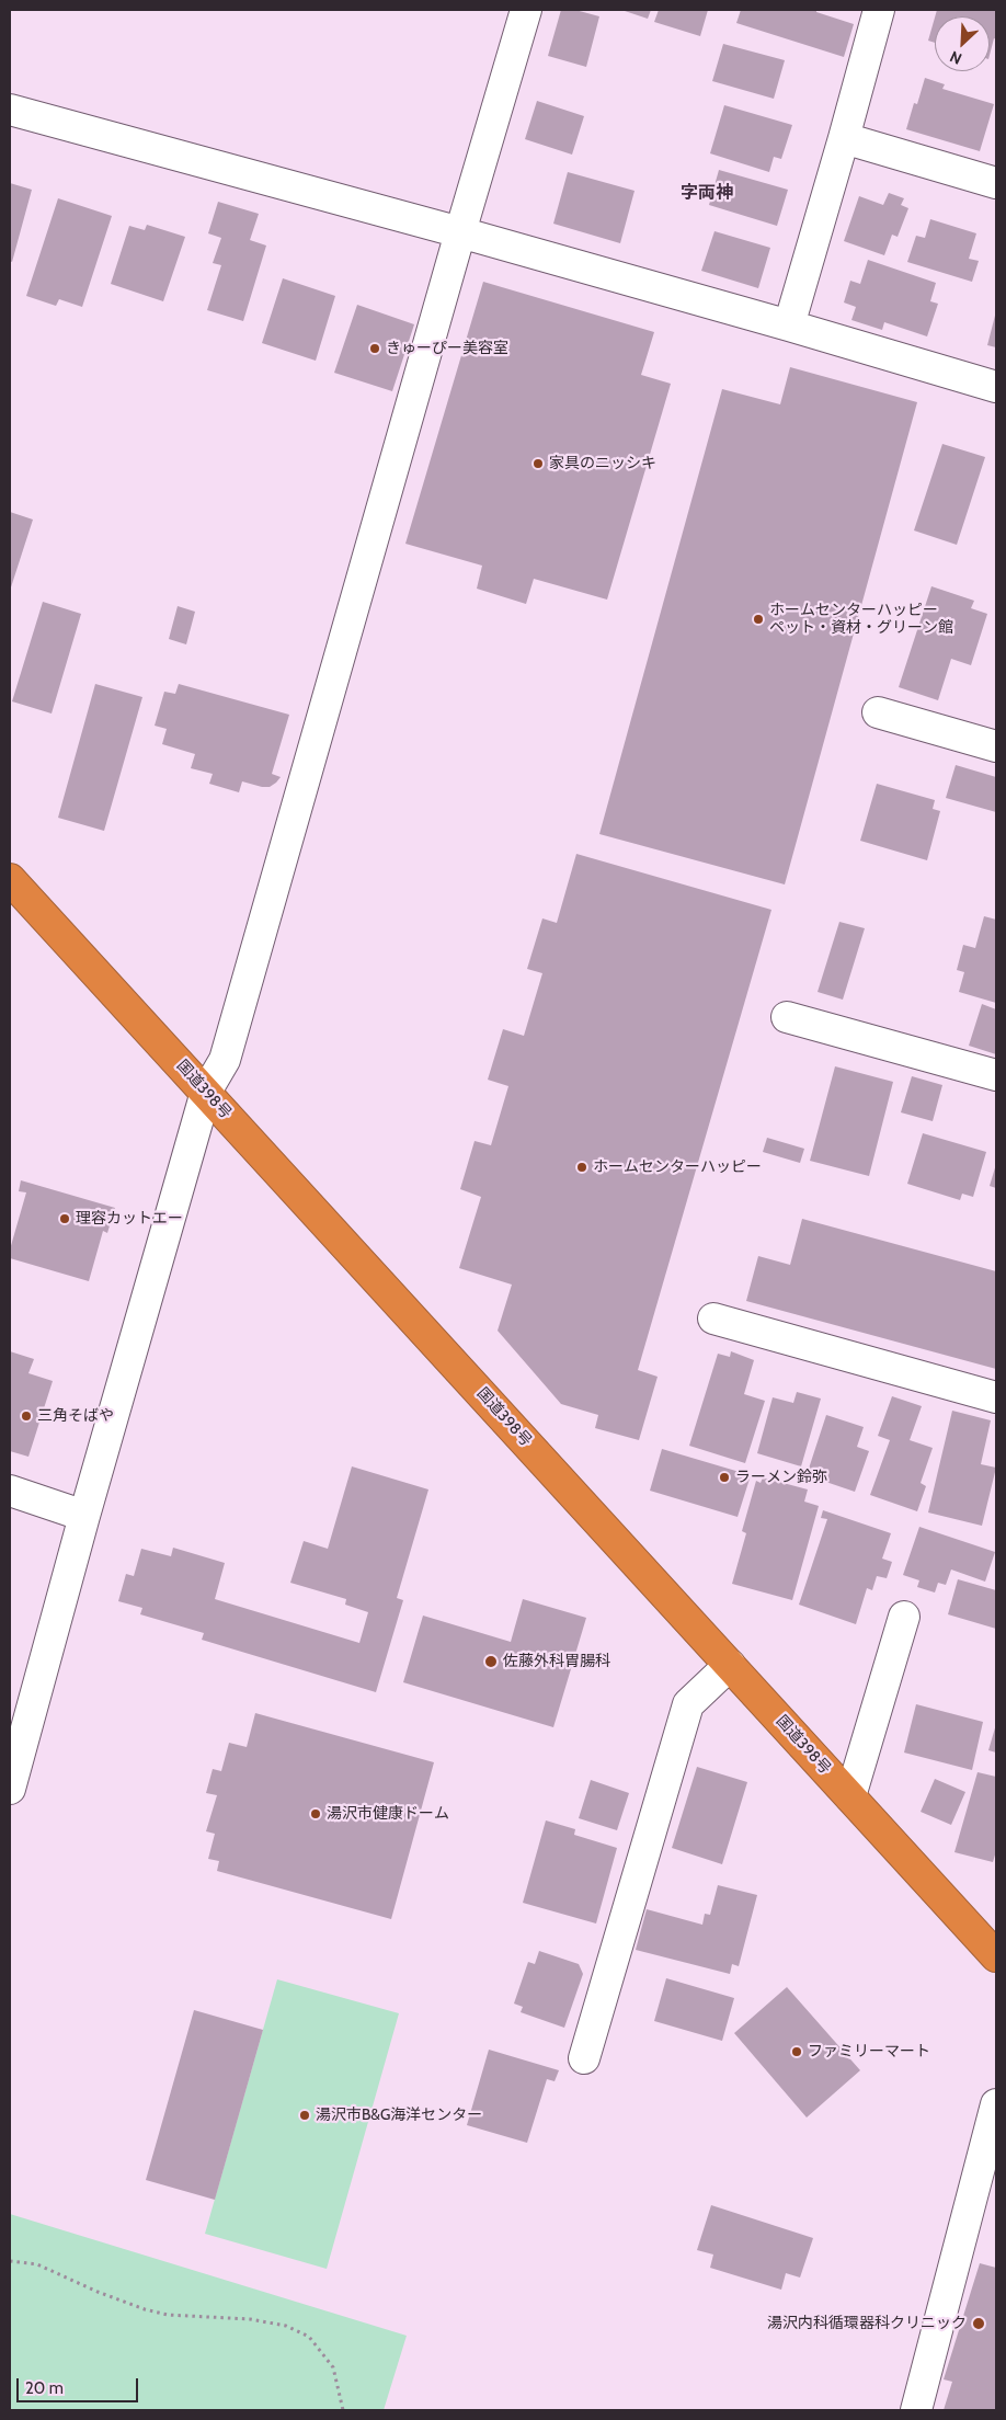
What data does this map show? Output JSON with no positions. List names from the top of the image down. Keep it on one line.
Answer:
{"streets":{"highway":["国道398号"]},"districts":["字両神"],"places":["きゅーぴー美容室","家具のニッシキ","ホームセンターハッピー ペット・資材・グリーン館","ホームセンターハッピー","理容カットエー","三角そばや","ラーメン鈴弥","佐藤外科胃腸科","湯沢市健康ドーム","ファミリーマート","湯沢市B&G海洋センター","湯沢内科循環器科クリニック"],"scale_bar":"20 m","north":"bottom left"}
